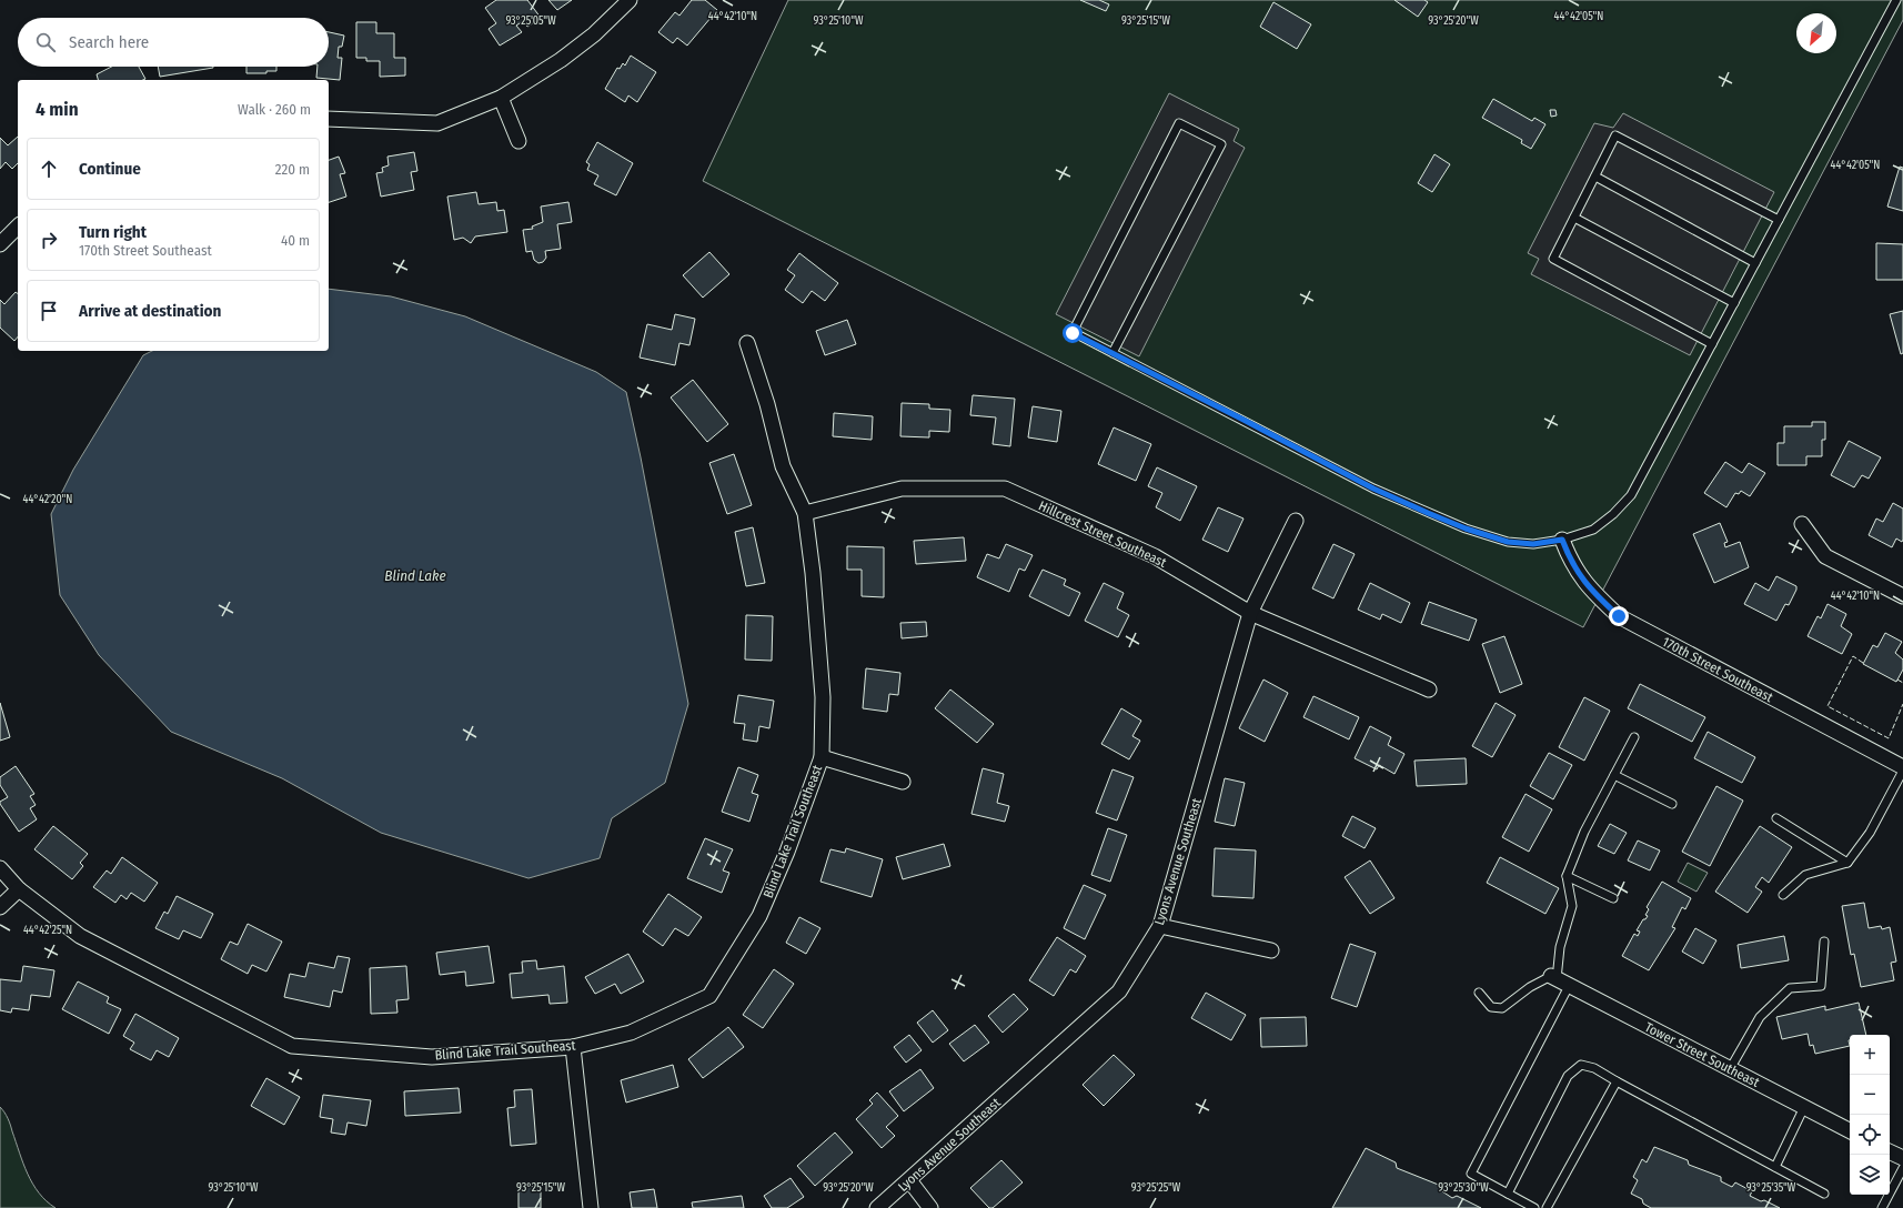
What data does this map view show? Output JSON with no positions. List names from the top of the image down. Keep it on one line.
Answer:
{"streets":{"street":["Hillcrest Street Southeast","170th Street Southeast","Blind Lake Trail Southeast","Lyons Avenue Southeast","Tower Street Southeast"]},"crossings":[["Hillcrest Street Southeast","Blind Lake Trail Southeast"],["Hillcrest Street Southeast","Lyons Avenue Southeast"]],"water":["Blind Lake"],"north":"bottom left","page":{"search":"Search here","heading":["4 min","Walk · 260 m"],"list":[["Continue","220 m"],["Turn right","170th Street Southeast","40 m"],"Arrive at destination"],"map_buttons":["+","−"]},"coordinates":["44°42'10\"N","44°42'05\"N","93°25'05\"W","93°25'10\"W","93°25'15\"W","93°25'20\"W","44°42'20\"N","44°42'25\"N","93°25'25\"W","93°25'30\"W","93°25'35\"W"]}
